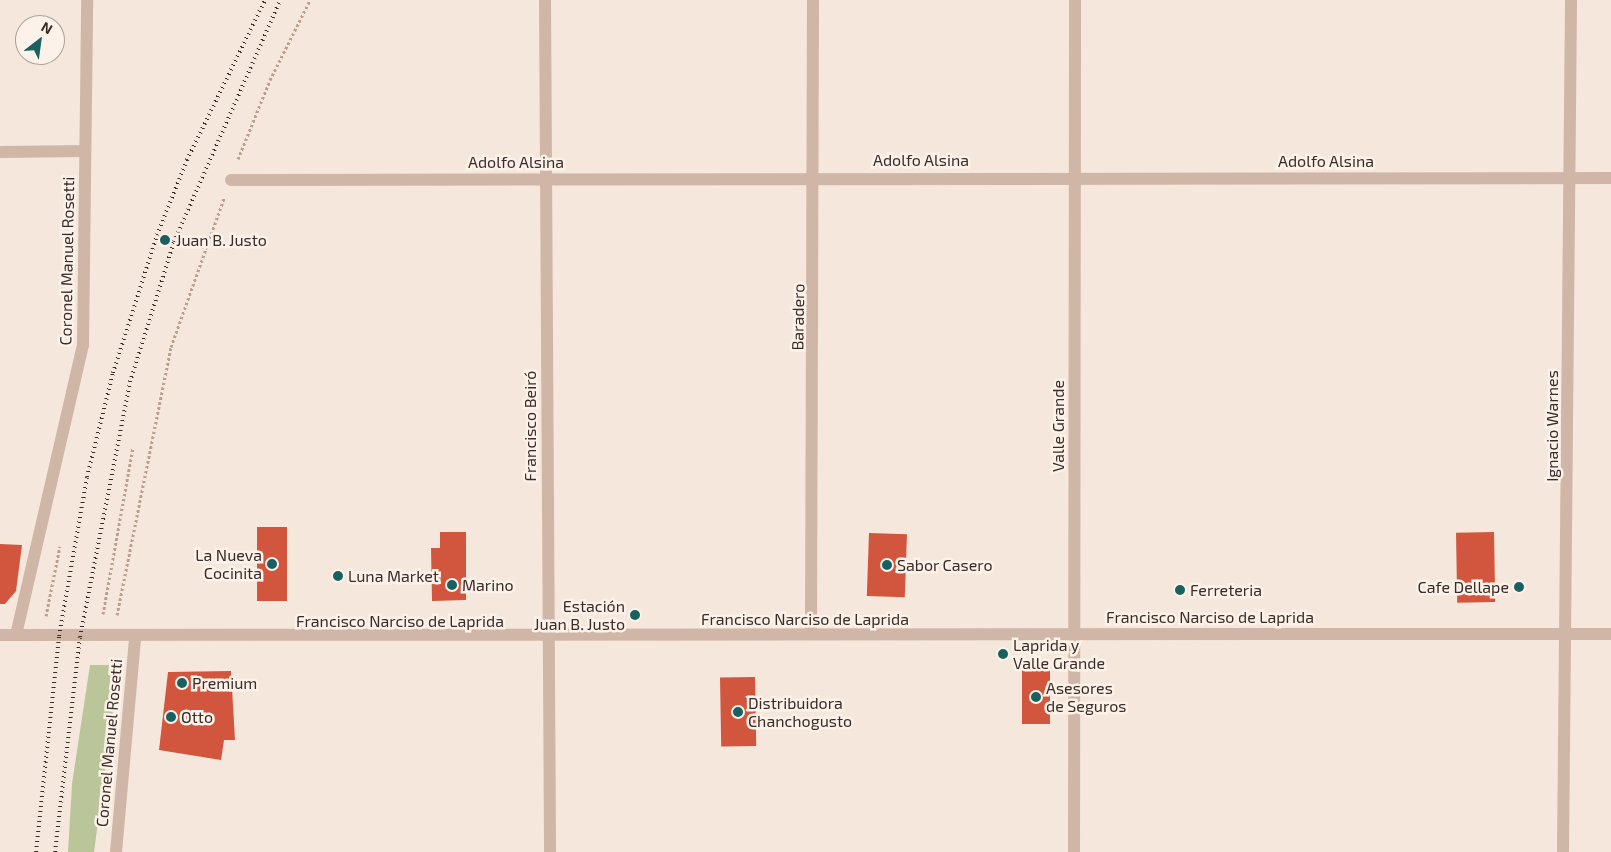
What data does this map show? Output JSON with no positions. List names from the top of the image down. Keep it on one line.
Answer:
{"streets":{"street":["Adolfo Alsina","Coronel Manuel Rosetti","Baradero","Francisco Beiró","Valle Grande","Ignacio Warnes","Francisco Narciso de Laprida"]},"crossings":[["Adolfo Alsina","Baradero"],["Adolfo Alsina","Francisco Beiró"],["Adolfo Alsina","Valle Grande"],["Adolfo Alsina","Ignacio Warnes"],["Coronel Manuel Rosetti","Francisco Narciso de Laprida"],["Baradero","Francisco Narciso de Laprida"],["Francisco Beiró","Francisco Narciso de Laprida"],["Valle Grande","Francisco Narciso de Laprida"],["Ignacio Warnes","Francisco Narciso de Laprida"]],"places":["Juan B. Justo","La Nueva Cocinita","Sabor Casero","Luna Market","Marino","Cafe Dellape","Ferreteria","Estación Juan B. Justo","Laprida y Valle Grande","Premium","Asesores de Seguros","Distribuidora Chanchogusto","Otto"],"north":"top right"}
